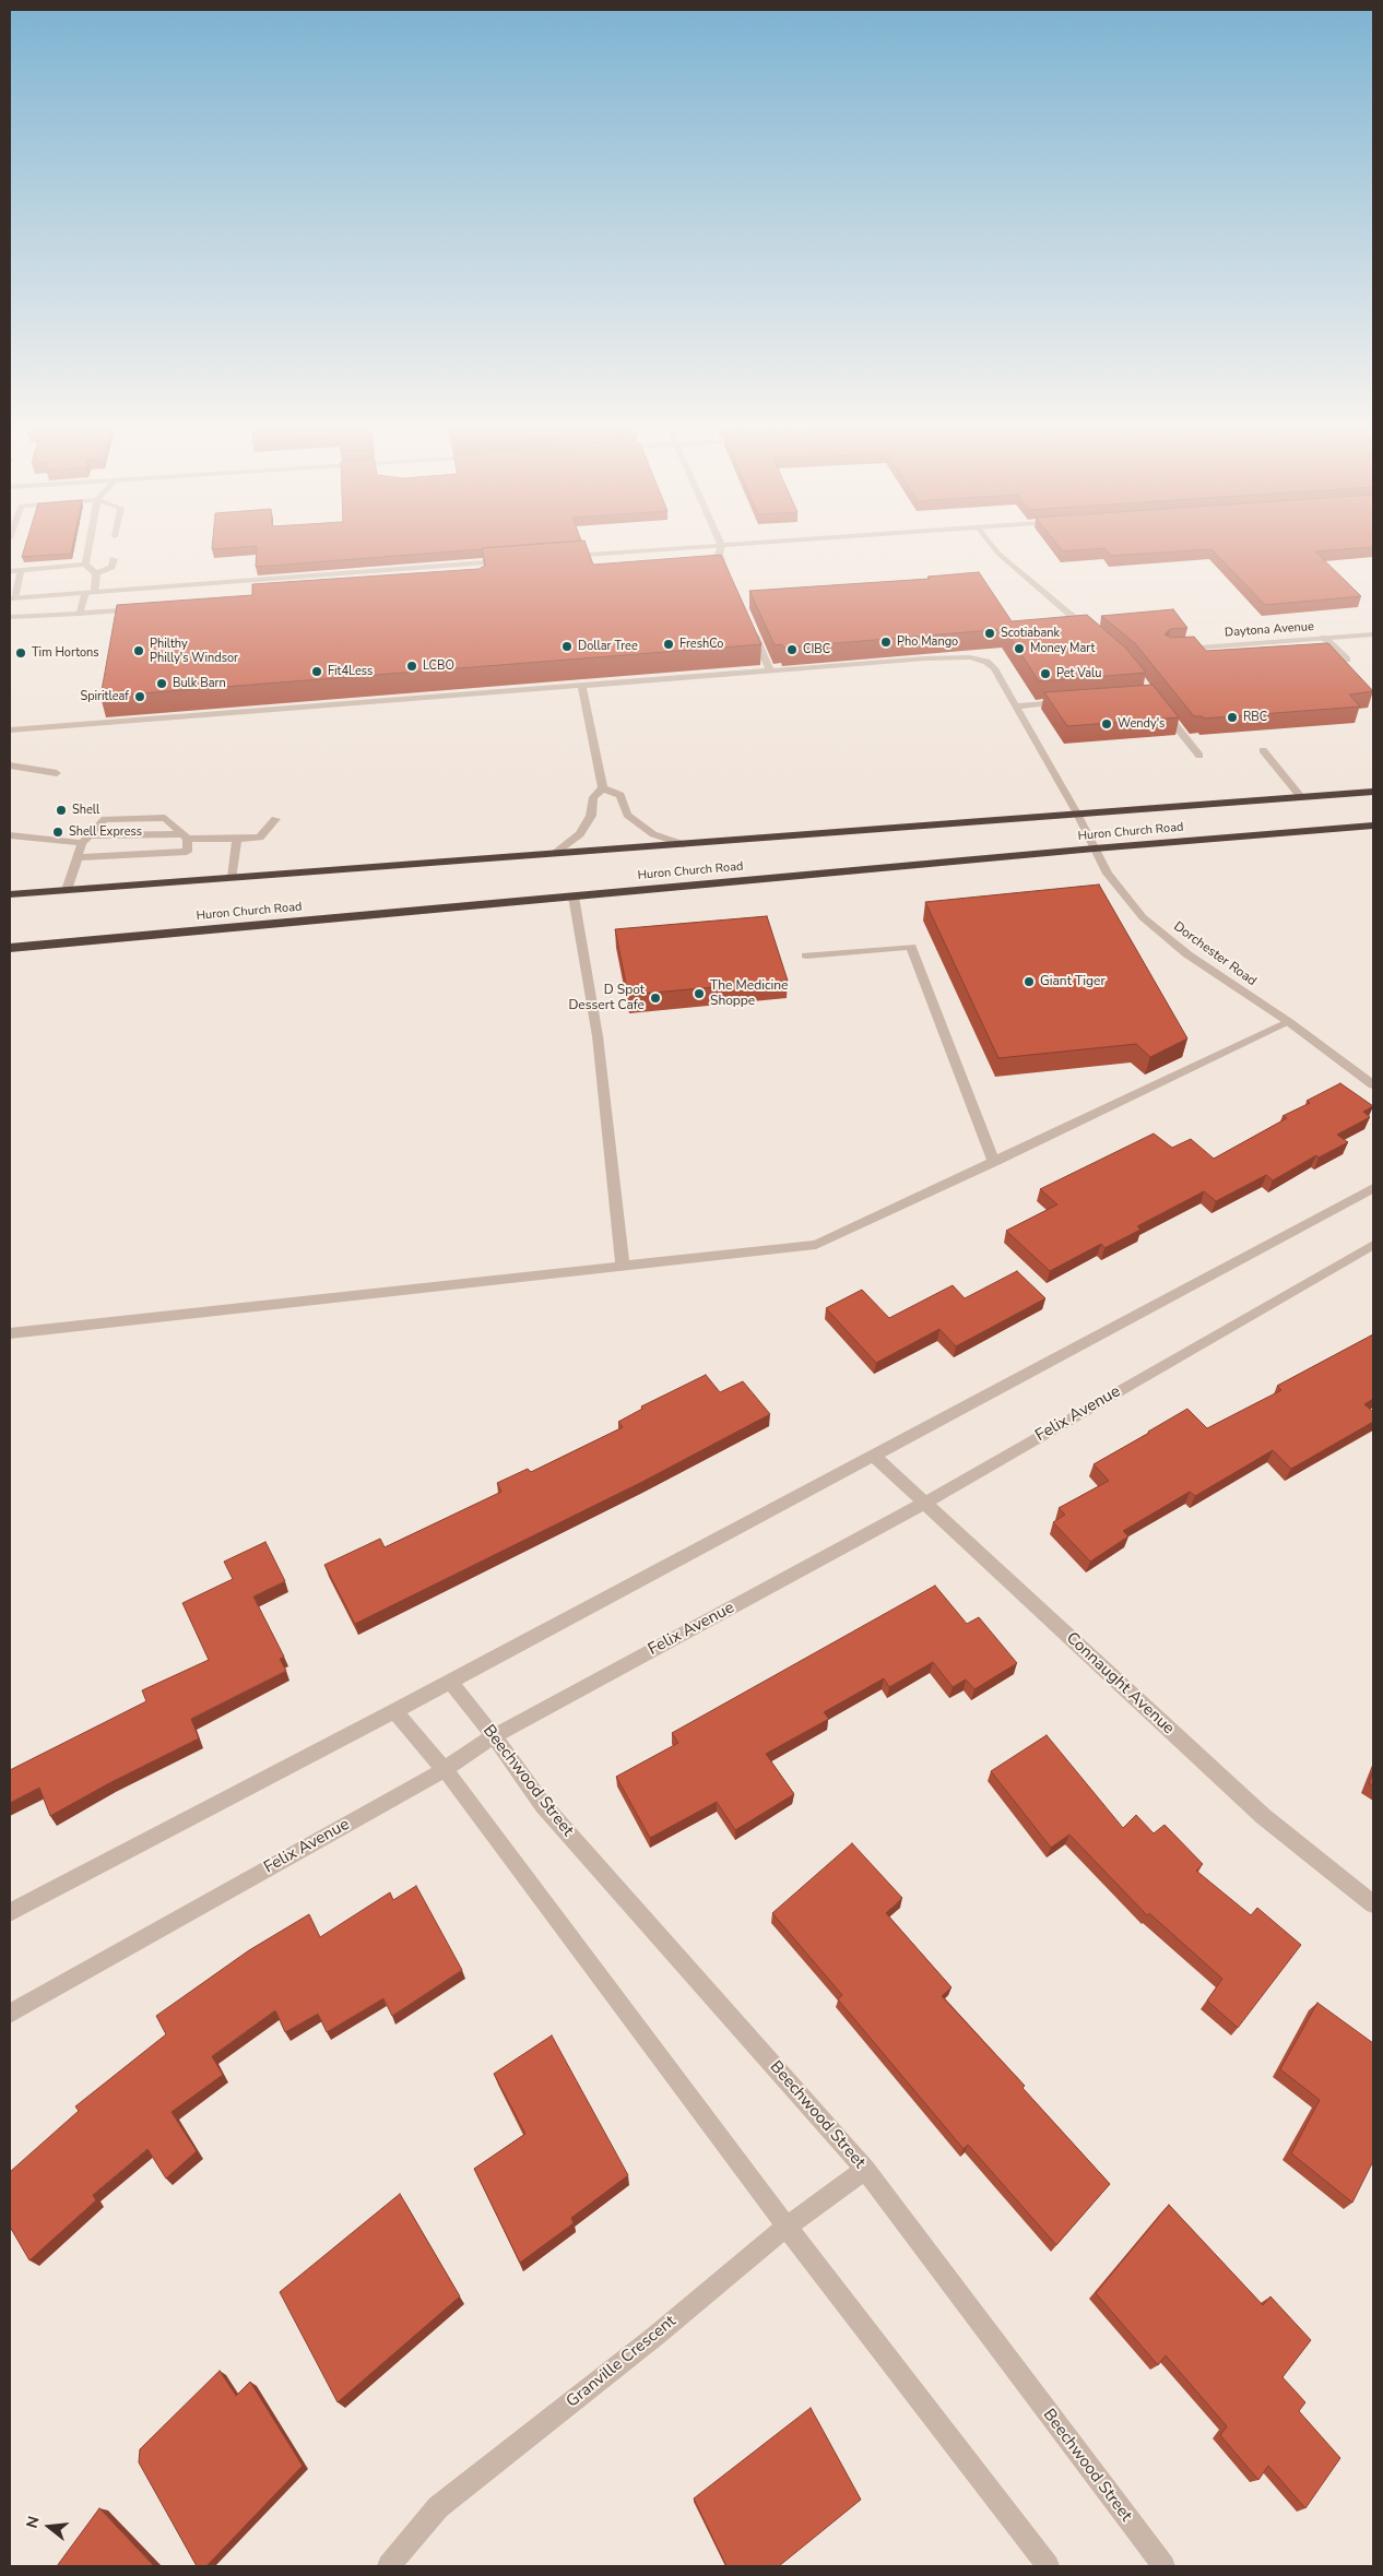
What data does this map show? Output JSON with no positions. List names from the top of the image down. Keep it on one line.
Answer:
{"streets":{"highway":["Huron Church Road"],"street":["Daytona Avenue","Dorchester Road","Felix Avenue","Connaught Avenue","Beechwood Street","Granville Crescent"]},"crossings":[["Huron Church Road","Dorchester Road"],["Felix Avenue","Connaught Avenue"],["Felix Avenue","Beechwood Street"],["Beechwood Street","Granville Crescent"]],"places":["Scotiabank","Pho Mango","FreshCo","Dollar Tree","Money Mart","CIBC","Philthy Philly's Windsor","Tim Hortons","LCBO","Fit4Less","Pet Valu","Bulk Barn","Spiritleaf","RBC","Wendy's","Shell","Shell Express","Giant Tiger","The Medicine Shoppe","D Spot Dessert Cafe"],"north":"left"}
